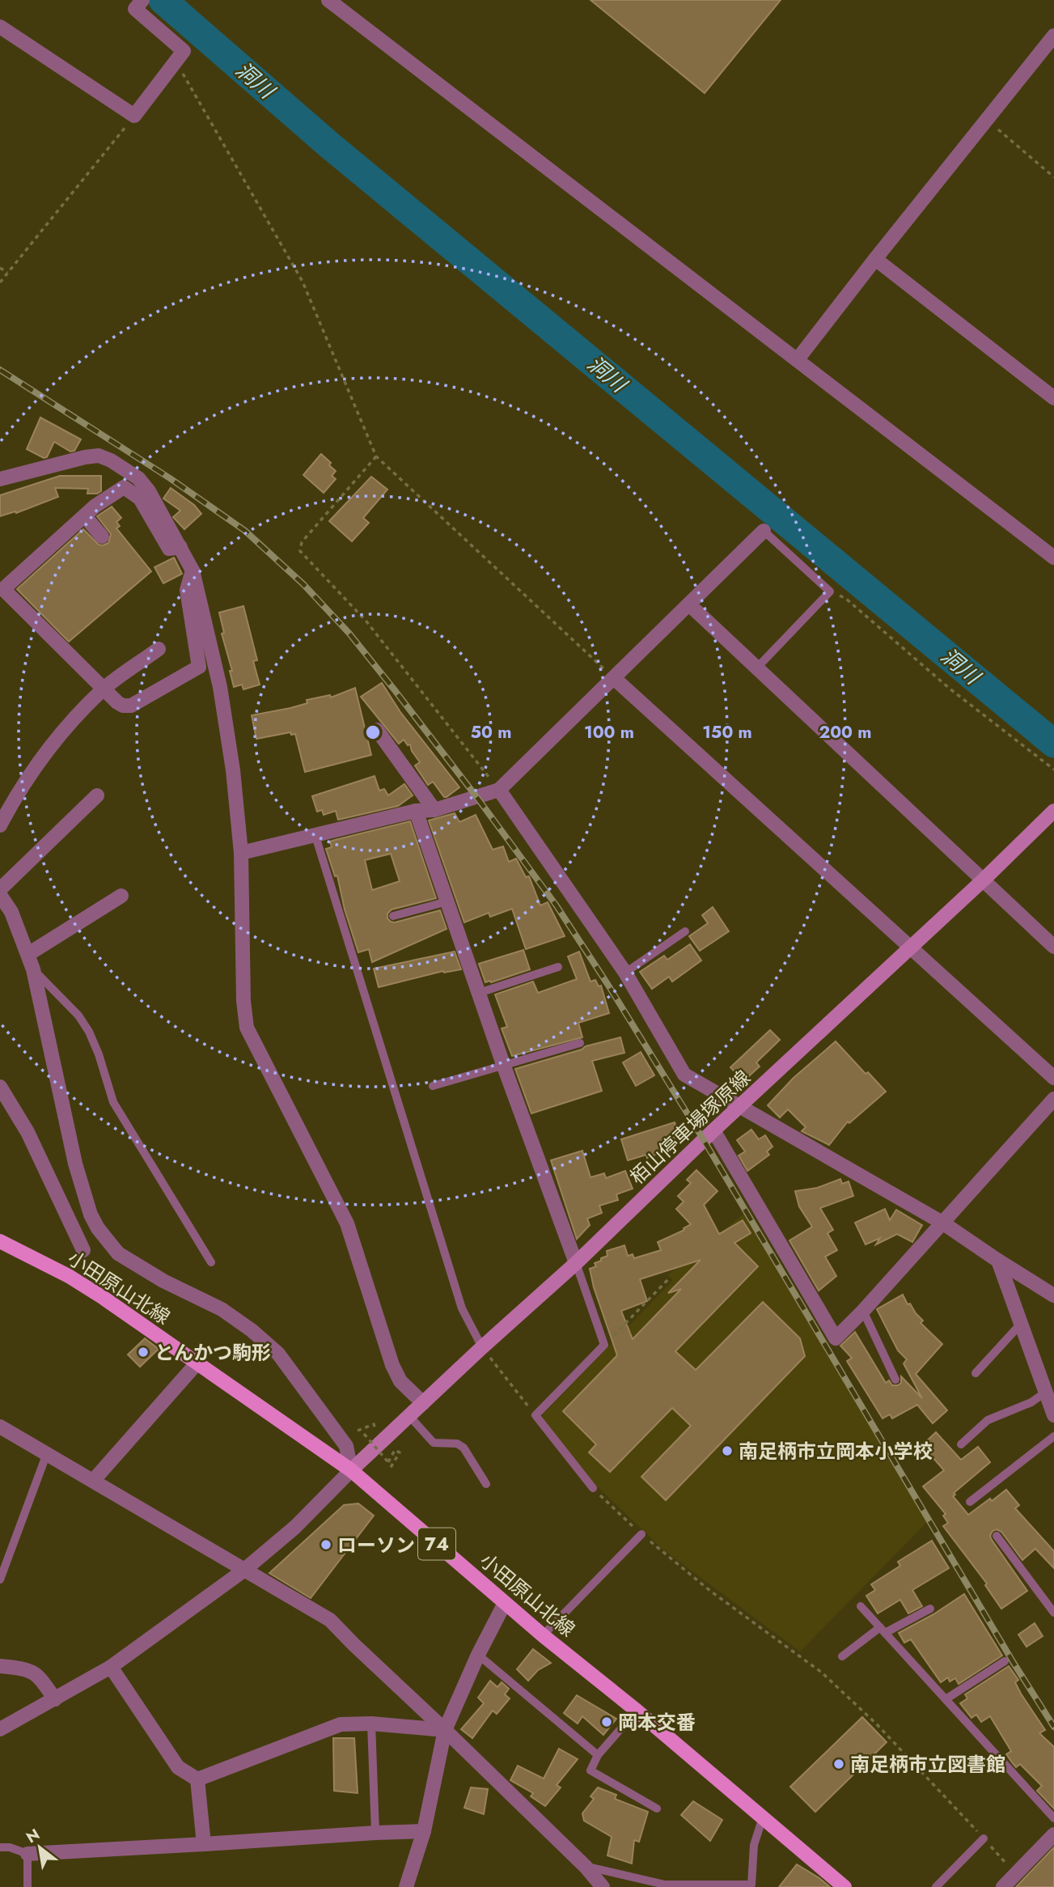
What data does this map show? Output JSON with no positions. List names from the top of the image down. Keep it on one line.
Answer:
{"streets":{"main road":["栢山停車場塚原線","小田原山北線","74"]},"crossings":[["栢山停車場塚原線","小田原山北線"]],"water":["洞川"],"places":["とんかつ駒形","南足柄市立岡本小学校","ローソン","岡本交番","南足柄市立図書館"],"north":"top left","rings":["50 m","100 m","150 m","200 m"]}
